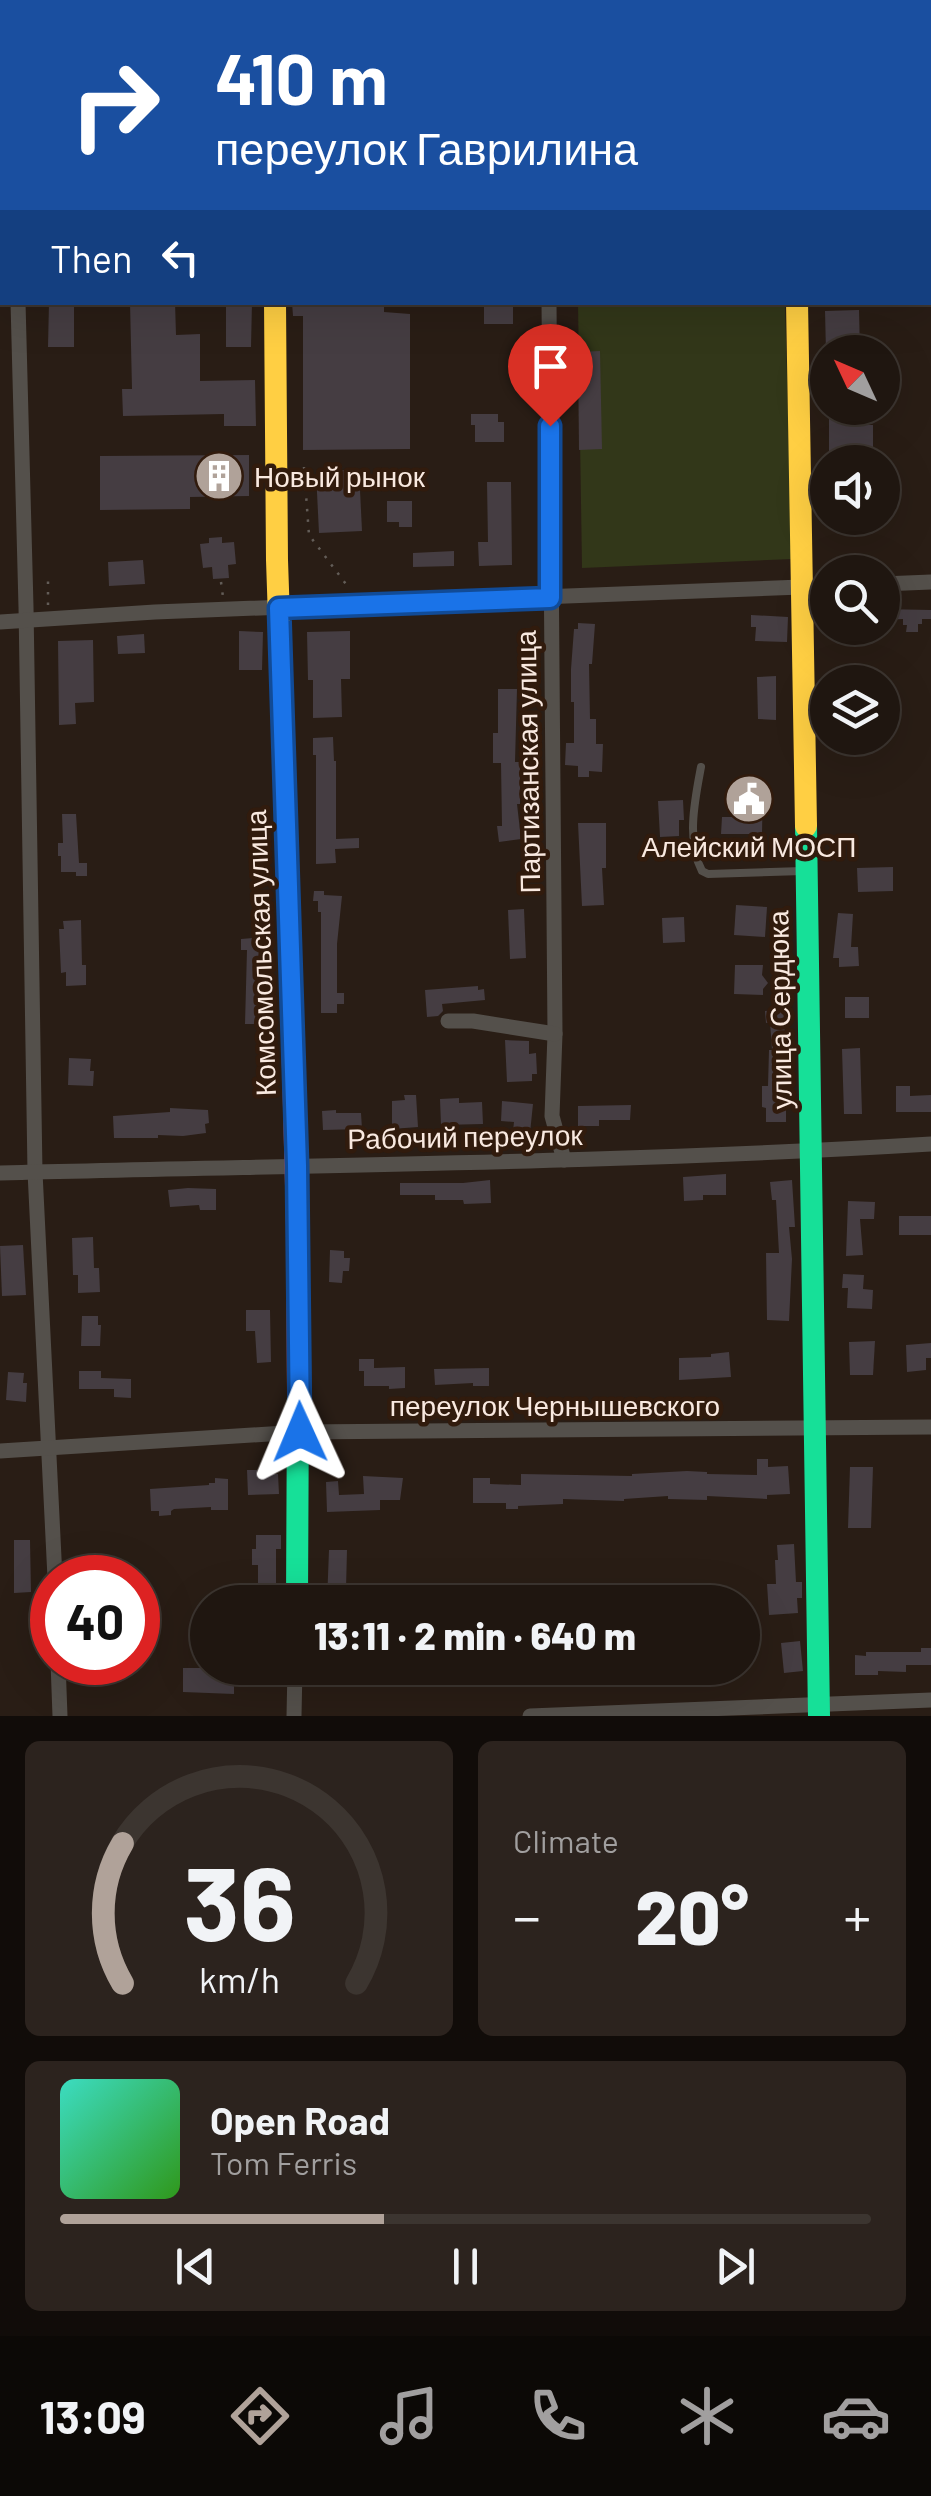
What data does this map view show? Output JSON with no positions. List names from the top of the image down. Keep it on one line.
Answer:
{"streets":{"street":["Партизанская улица","Комсомольская улица","улица Сердюка","Рабочий переулок","переулок Чернышевского"]},"crossings":[["Партизанская улица","Рабочий переулок"],["Комсомольская улица","Рабочий переулок"],["Комсомольская улица","переулок Чернышевского"],["улица Сердюка","Рабочий переулок"],["улица Сердюка","переулок Чернышевского"]],"places":{"building":["Новый рынок"],"public building":["Алейский МОСП"]},"north":"top left","page":{"turn":["410 m","переулок Гаврилина"],"then":"Then","limit":"40","trip":"13:11 · 2 min · 640 m","tile":"Climate","heat":["−","20°","+"],"song":["Open Road","Tom Ferris"],"tabs":"13:09","gauge":["36","km/h"]}}
